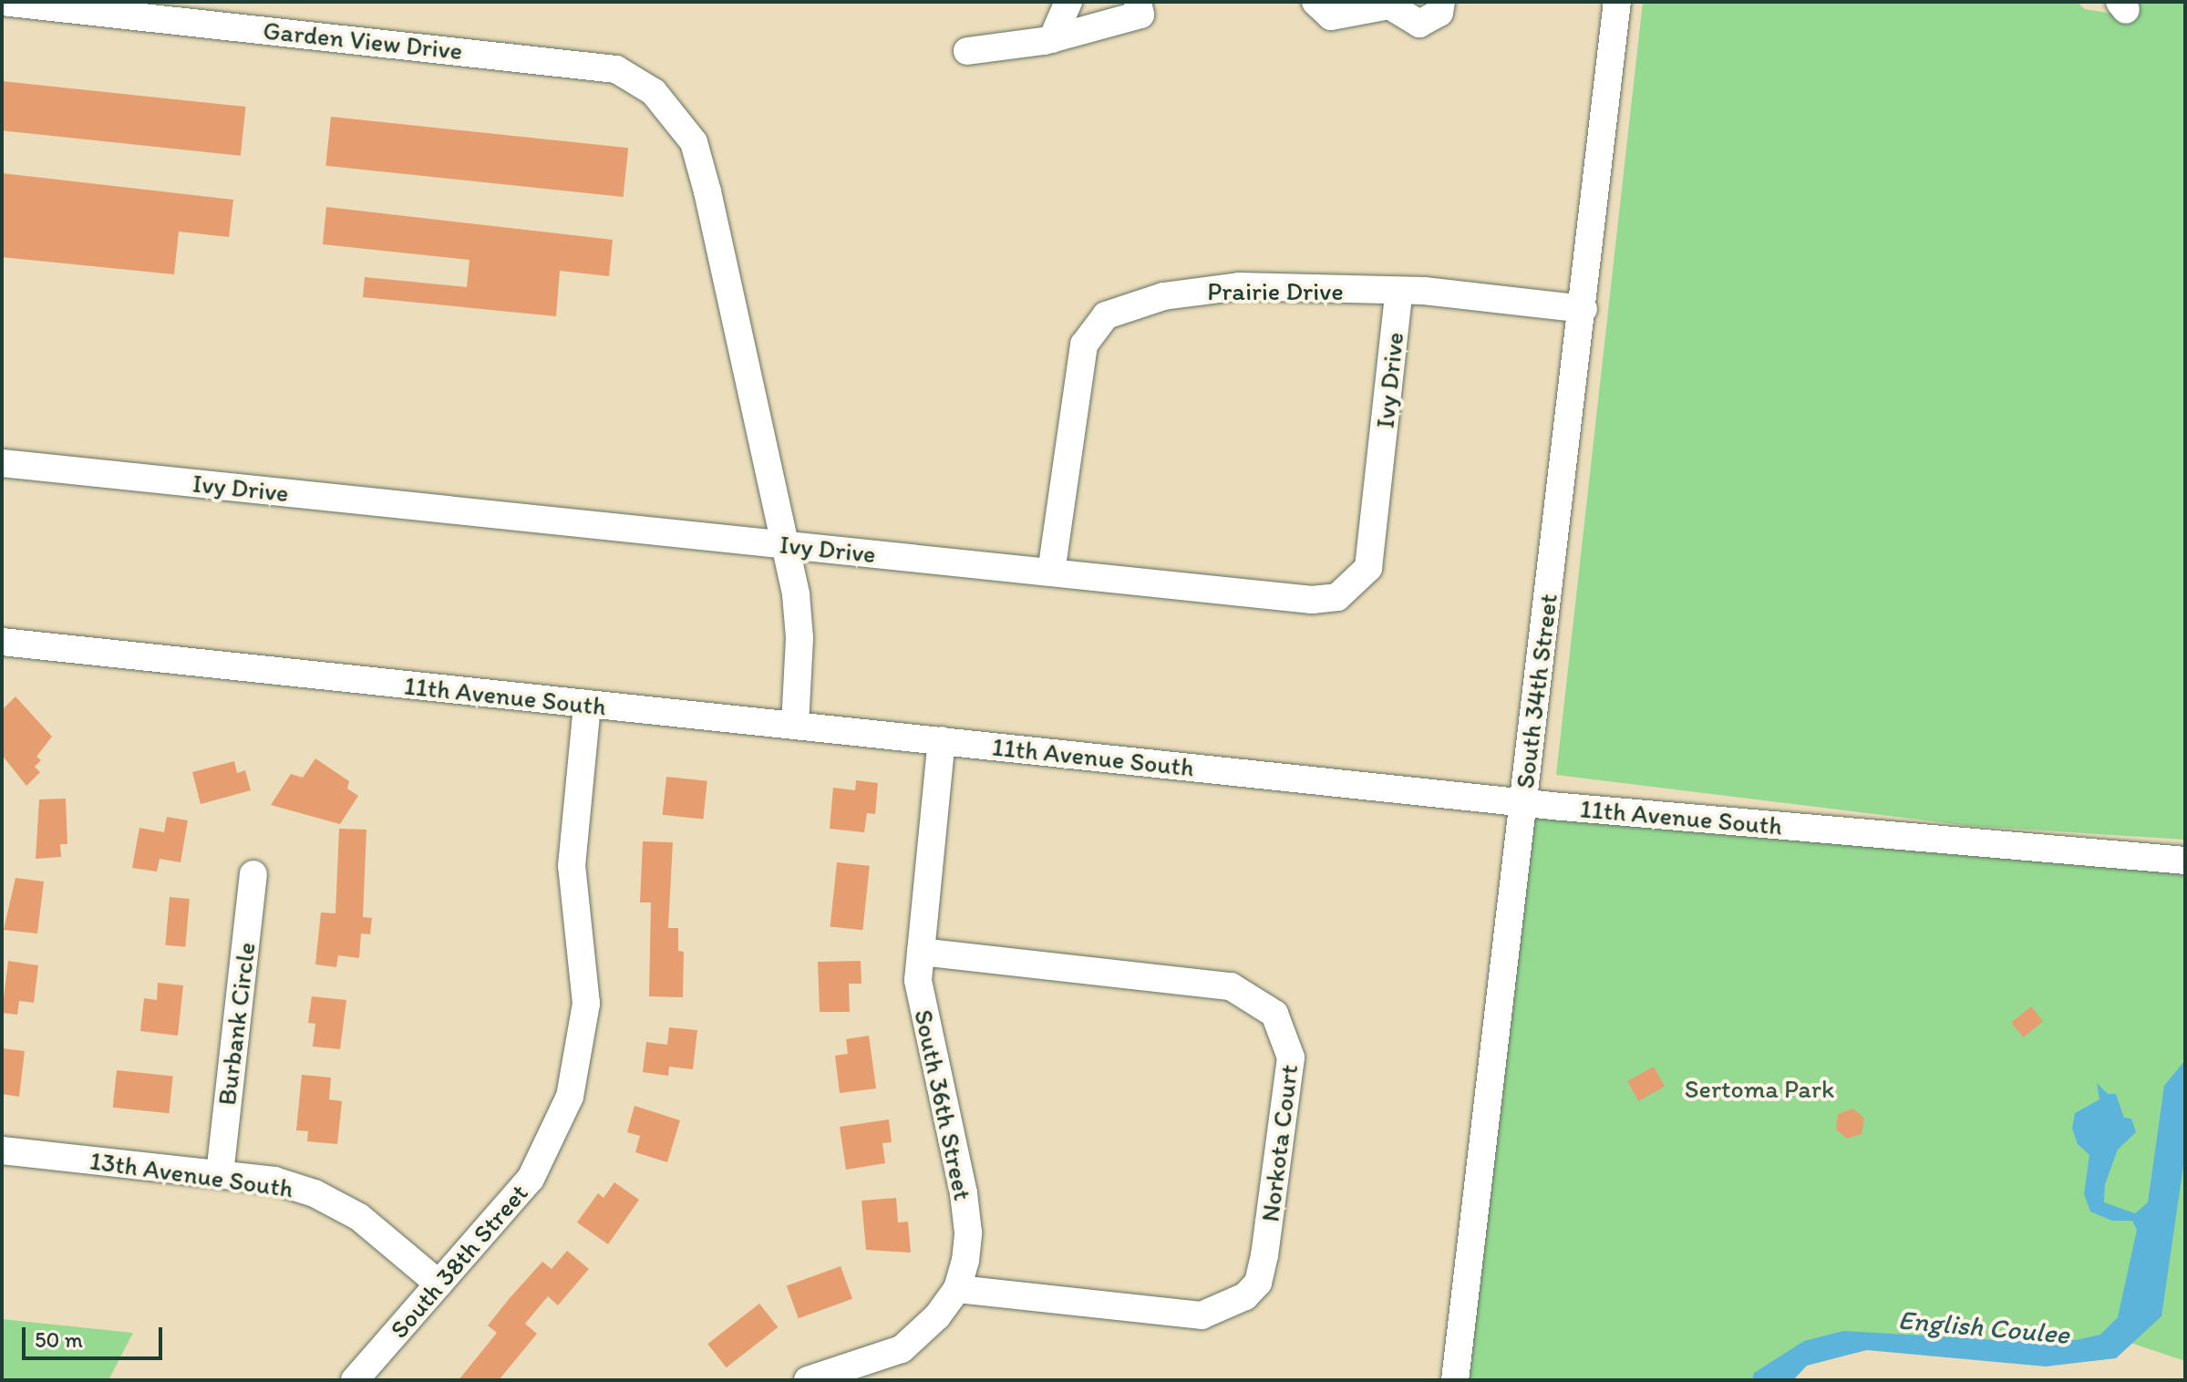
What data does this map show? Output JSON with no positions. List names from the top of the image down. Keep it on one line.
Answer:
{"streets":{"street":["Garden View Drive","Prairie Drive","Ivy Drive","South 34th Street","11th Avenue South","Burbank Circle","South 36th Street","Norkota Court","13th Avenue South","South 38th Street"]},"crossings":[["Garden View Drive","Ivy Drive"],["Prairie Drive","Ivy Drive"],["Prairie Drive","South 34th Street"],["South 34th Street","11th Avenue South"],["11th Avenue South","South 36th Street"],["11th Avenue South","South 38th Street"],["Burbank Circle","13th Avenue South"],["South 36th Street","Norkota Court"],["13th Avenue South","South 38th Street"]],"water":["English Coulee"],"parks":["Sertoma Park"],"scale_bar":"50 m"}
